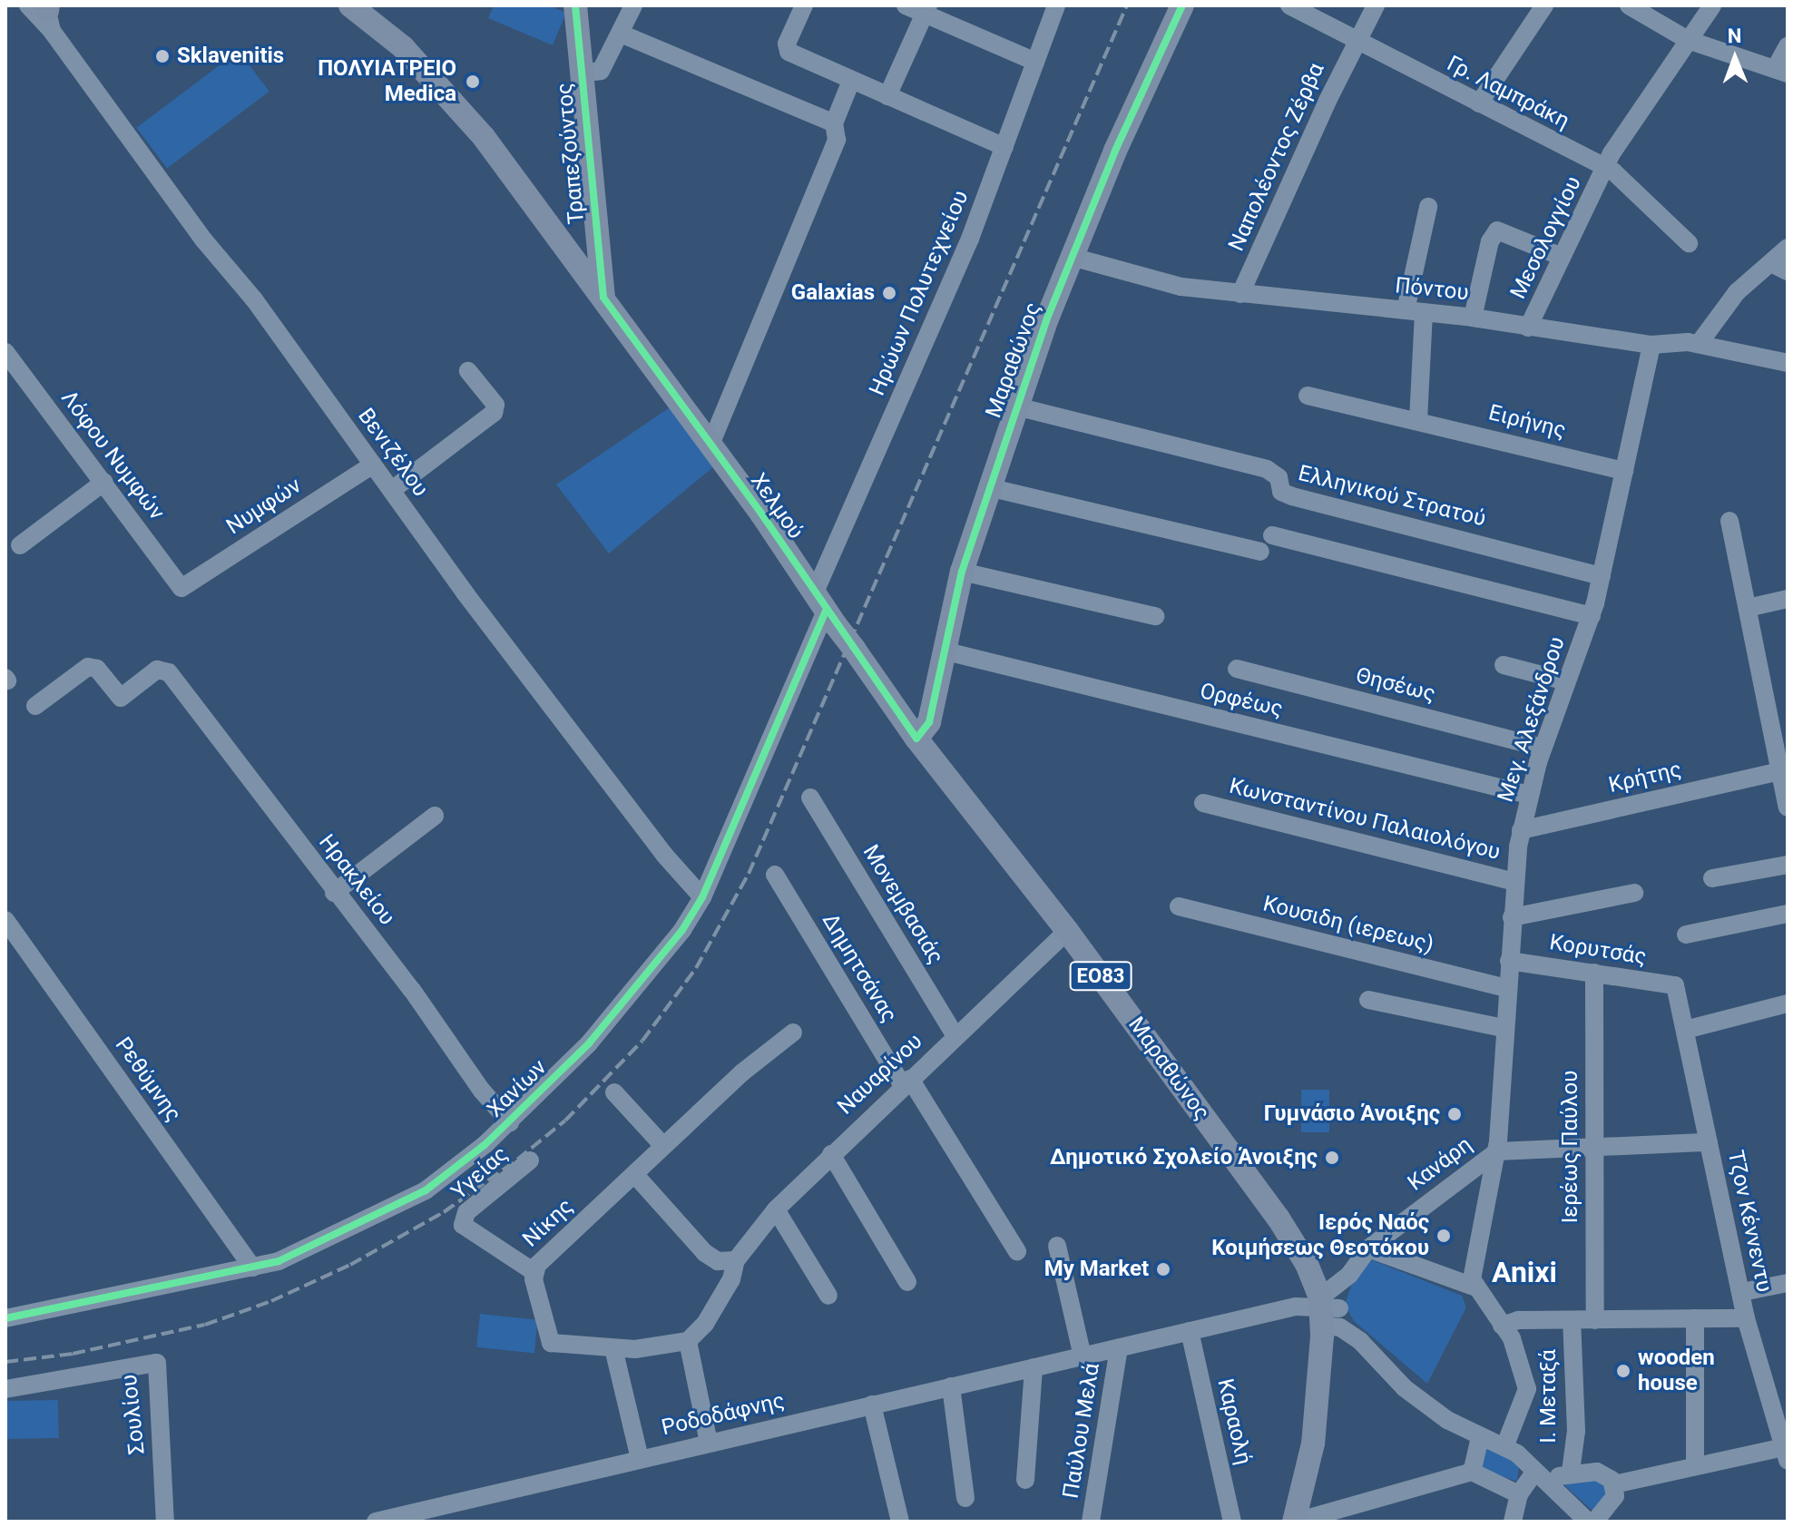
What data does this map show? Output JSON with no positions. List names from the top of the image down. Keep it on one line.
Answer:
{"streets":{"main road":["Τραπεζούντος","Μαραθώνος","Χελμού","ΕΟ83"],"street":["Γρ. Λαμπράκη","Ναπολέοντος Ζέρβα","Μεσολογγίου","Πόντου","Ηρώων Πολυτεχνείου","Ειρήνης","Βενιζέλου","Λόφου Νυμφών","Ελληνικού Στρατού","Νυμφών","Θησέως","Ορφέως","Μεγ. Αλεξάνδρου","Κρήτης","Κωνσταντίνου Παλαιολόγου","Ηρακλείου","Μονεμβασιάς","Κουσιδη (ιερεως)","Κορυτσάς","Δημητσάνας","Ναυαρίνου","Ρεθύμνης","Χανίων","Ιερέως Παύλου","Κανάρη","Υγείας","Τζον Κέννεντυ","Νίκης","Ι. Μεταξά","Σουλίου","Ροδοδάφνης","Καραολή","Παύλου Μελά"]},"crossings":[["Γρ. Λαμπράκη","Ναπολέοντος Ζέρβα"],["Γρ. Λαμπράκη","Μεσολογγίου"],["Τραπεζούντος","Χελμού"],["Ναπολέοντος Ζέρβα","Πόντου"],["Μεσολογγίου","Πόντου"],["Πόντου","Μαραθώνος"],["Πόντου","Μεγ. Αλεξάνδρου"],["Ηρώων Πολυτεχνείου","Χελμού"],["Ηρώων Πολυτεχνείου","Χανίων"],["Μαραθώνος","Ελληνικού Στρατού"],["Μαραθώνος","Χελμού"],["Μαραθώνος","Ορφέως"],["Μαραθώνος","Ναυαρίνου"],["Μαραθώνος","Κανάρη"],["Μαραθώνος","Ροδοδάφνης"],["Ειρήνης","Μεγ. Αλεξάνδρου"],["Βενιζέλου","Νυμφών"],["Βενιζέλου","Χανίων"],["Λόφου Νυμφών","Νυμφών"],["Ελληνικού Στρατού","Μεγ. Αλεξάνδρου"],["Χελμού","Χανίων"],["Θησέως","Μεγ. Αλεξάνδρου"],["Ορφέως","Μεγ. Αλεξάνδρου"],["Μεγ. Αλεξάνδρου","Κρήτης"],["Μεγ. Αλεξάνδρου","Κωνσταντίνου Παλαιολόγου"],["Μεγ. Αλεξάνδρου","Κουσιδη (ιερεως)"],["Μεγ. Αλεξάνδρου","Κορυτσάς"],["Μεγ. Αλεξάνδρου","Κανάρη"],["Ηρακλείου","Χανίων"],["Μονεμβασιάς","Ναυαρίνου"],["Κορυτσάς","Ιερέως Παύλου"],["Κορυτσάς","Τζον Κέννεντυ"],["Δημητσάνας","Ναυαρίνου"],["Ρεθύμνης","Χανίων"],["Ιερέως Παύλου","Κανάρη"],["Κανάρη","Τζον Κέννεντυ"],["Κανάρη","Ροδοδάφνης"],["Υγείας","Νίκης"],["Ροδοδάφνης","Καραολή"],["Ροδοδάφνης","Παύλου Μελά"]],"districts":["Anixi"],"places":["Sklavenitis","ΠΟΛΥΙΑΤΡΕΙΟ Medica","Galaxias","Γυμνάσιο Άνοιξης","Δημοτικό Σχολείο Άνοιξης","Ιερός Ναός Κοιμήσεως Θεοτόκου","My Market","wooden house"],"north":"top"}
